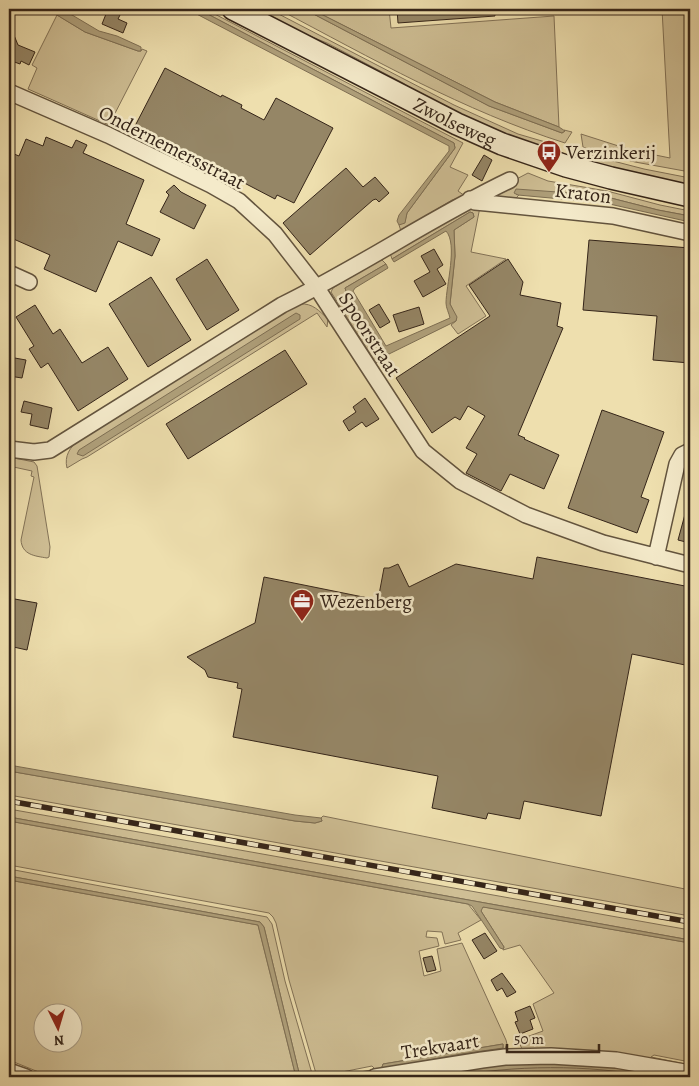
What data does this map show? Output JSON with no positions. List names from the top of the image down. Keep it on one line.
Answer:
{"streets":{"main road":["Zwolseweg"],"street":["Ondernemersstraat","Kraton","Spoorstraat","Trekvaart"]},"crossings":[["Ondernemersstraat","Spoorstraat"]],"places":{"bus stop":["Verzinkerij"],"office":["Wezenberg"]},"scale_bar":"50 m","north":"bottom"}
